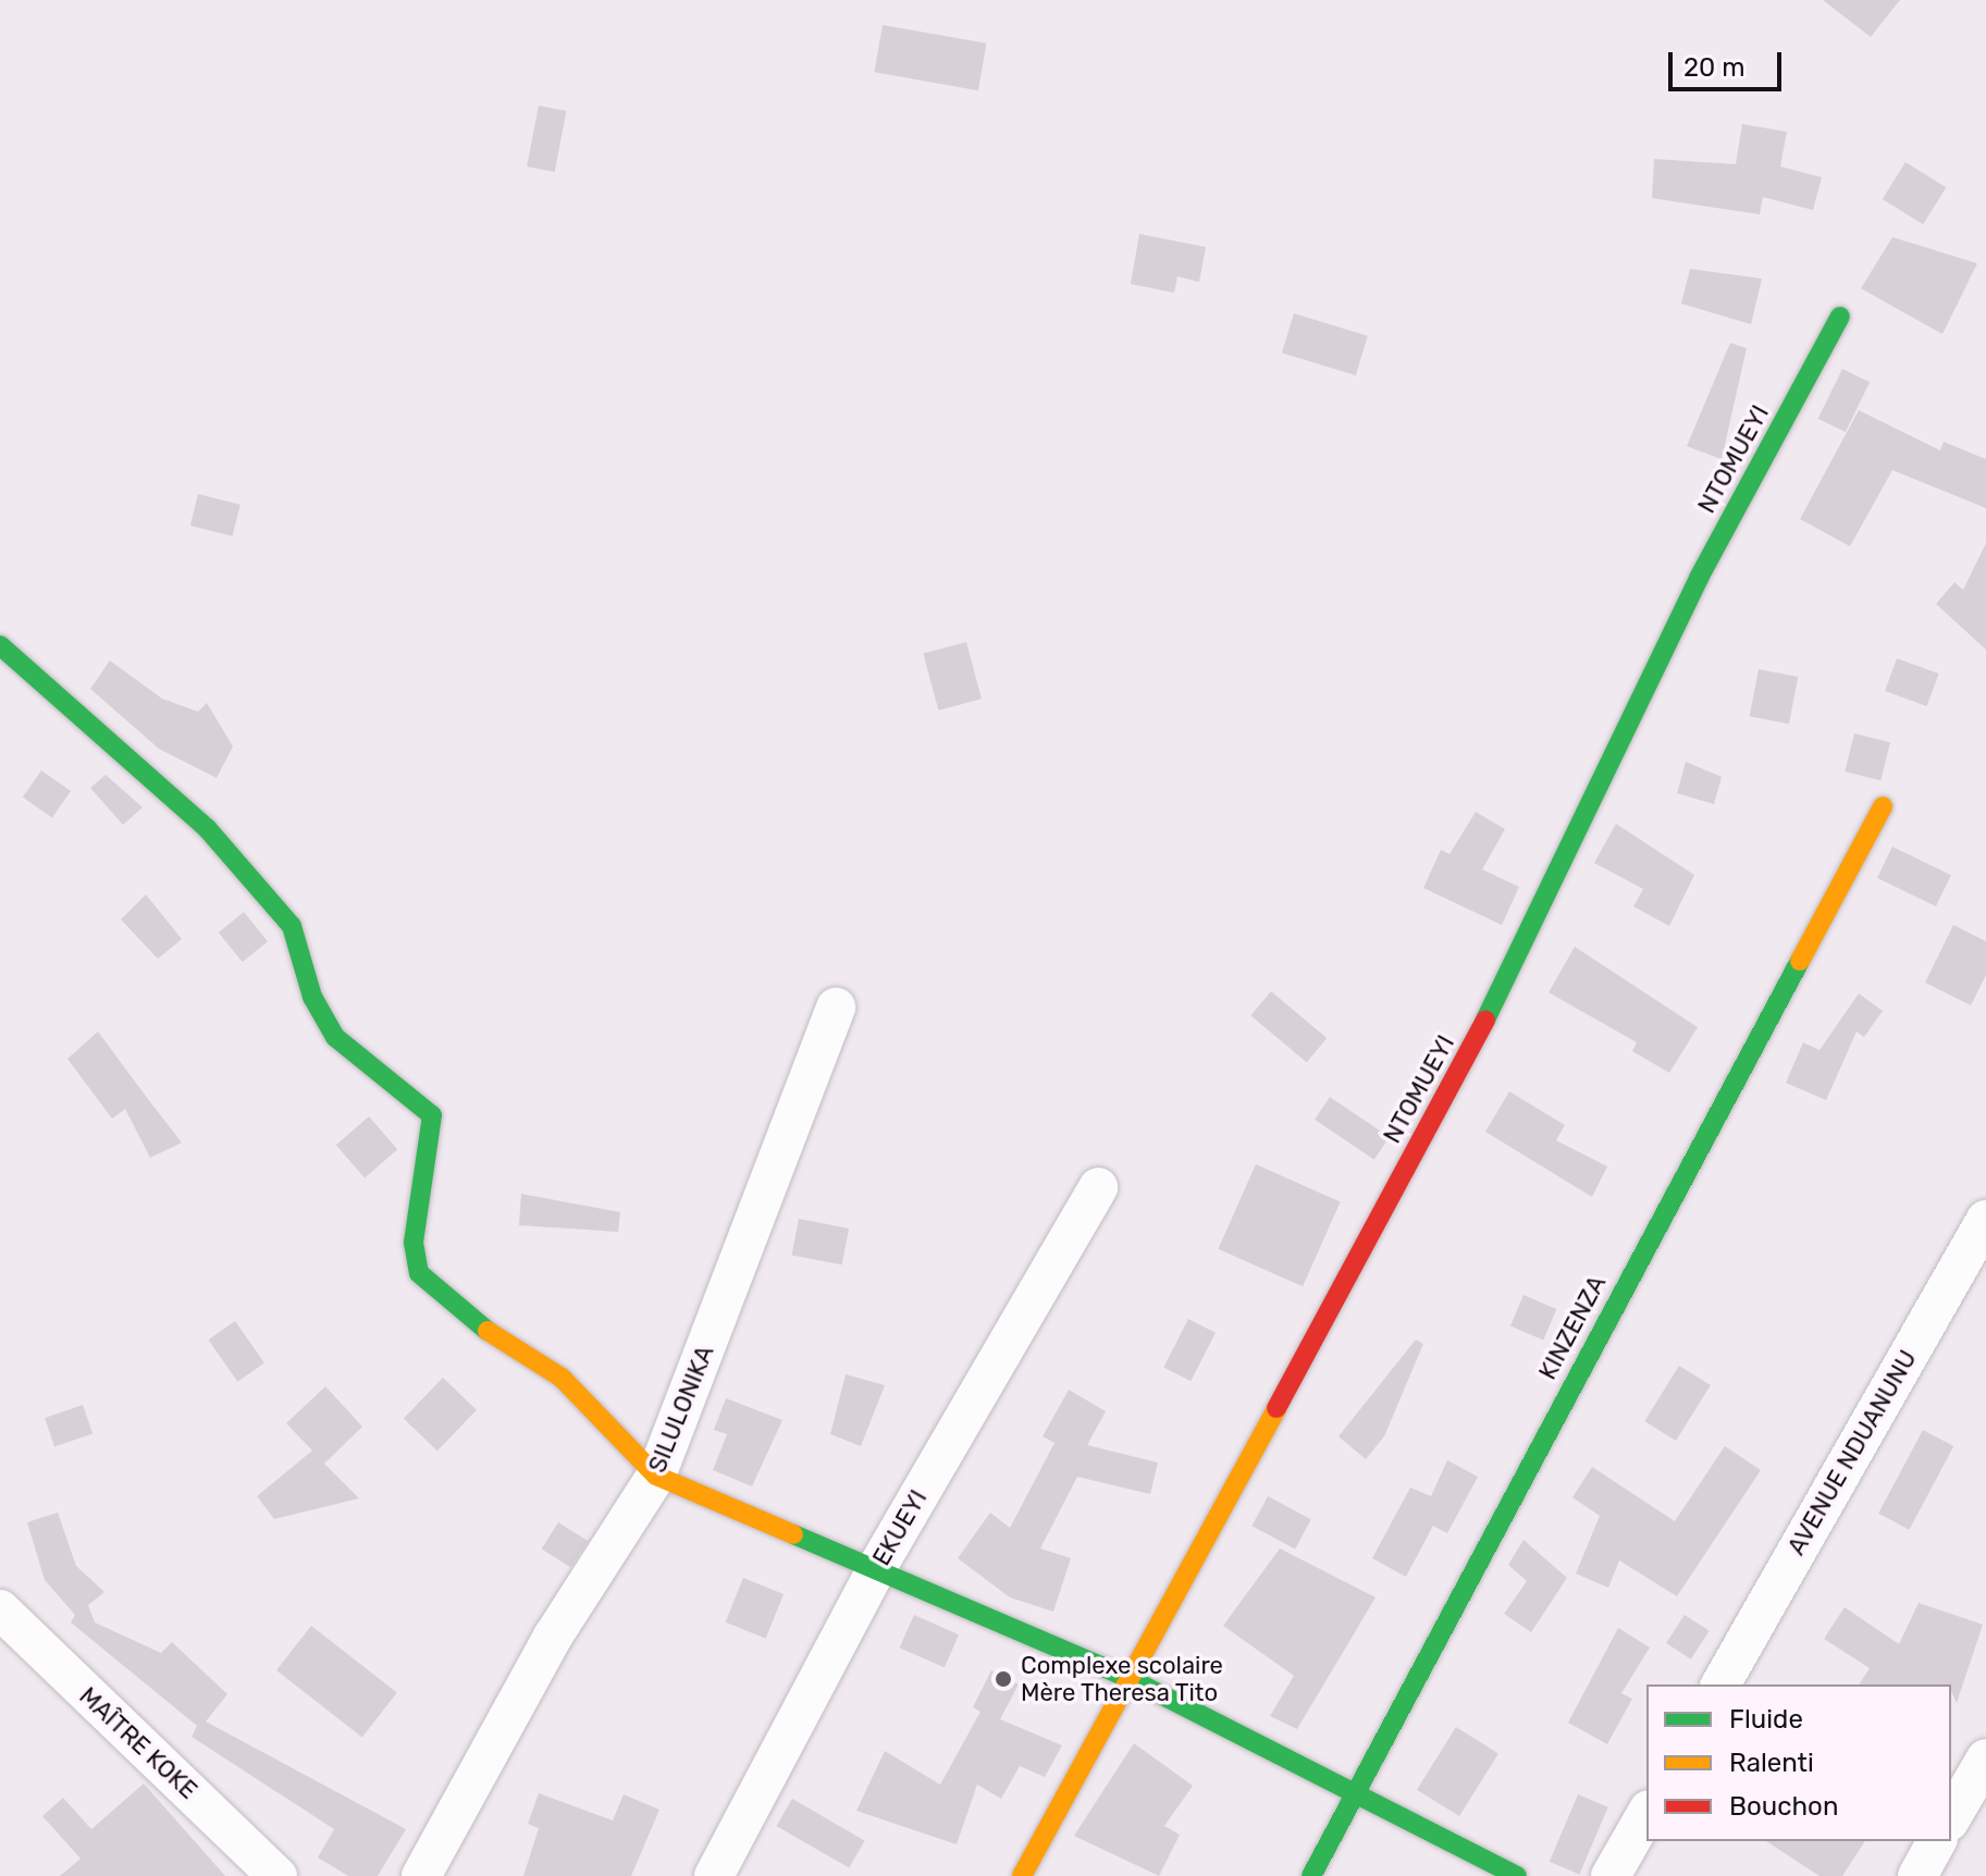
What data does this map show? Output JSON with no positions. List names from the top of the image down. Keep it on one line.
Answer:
{"streets":{"street":["NTOMUEYI","KINZENZA","SILULONIKA","AVENUE NDUANUNU","EKUEYI","MAÎTRE KOKE"]},"places":["Complexe scolaire Mère Theresa Tito"],"legend":["Fluide","Ralenti","Bouchon"],"scale_bar":"20 m"}
